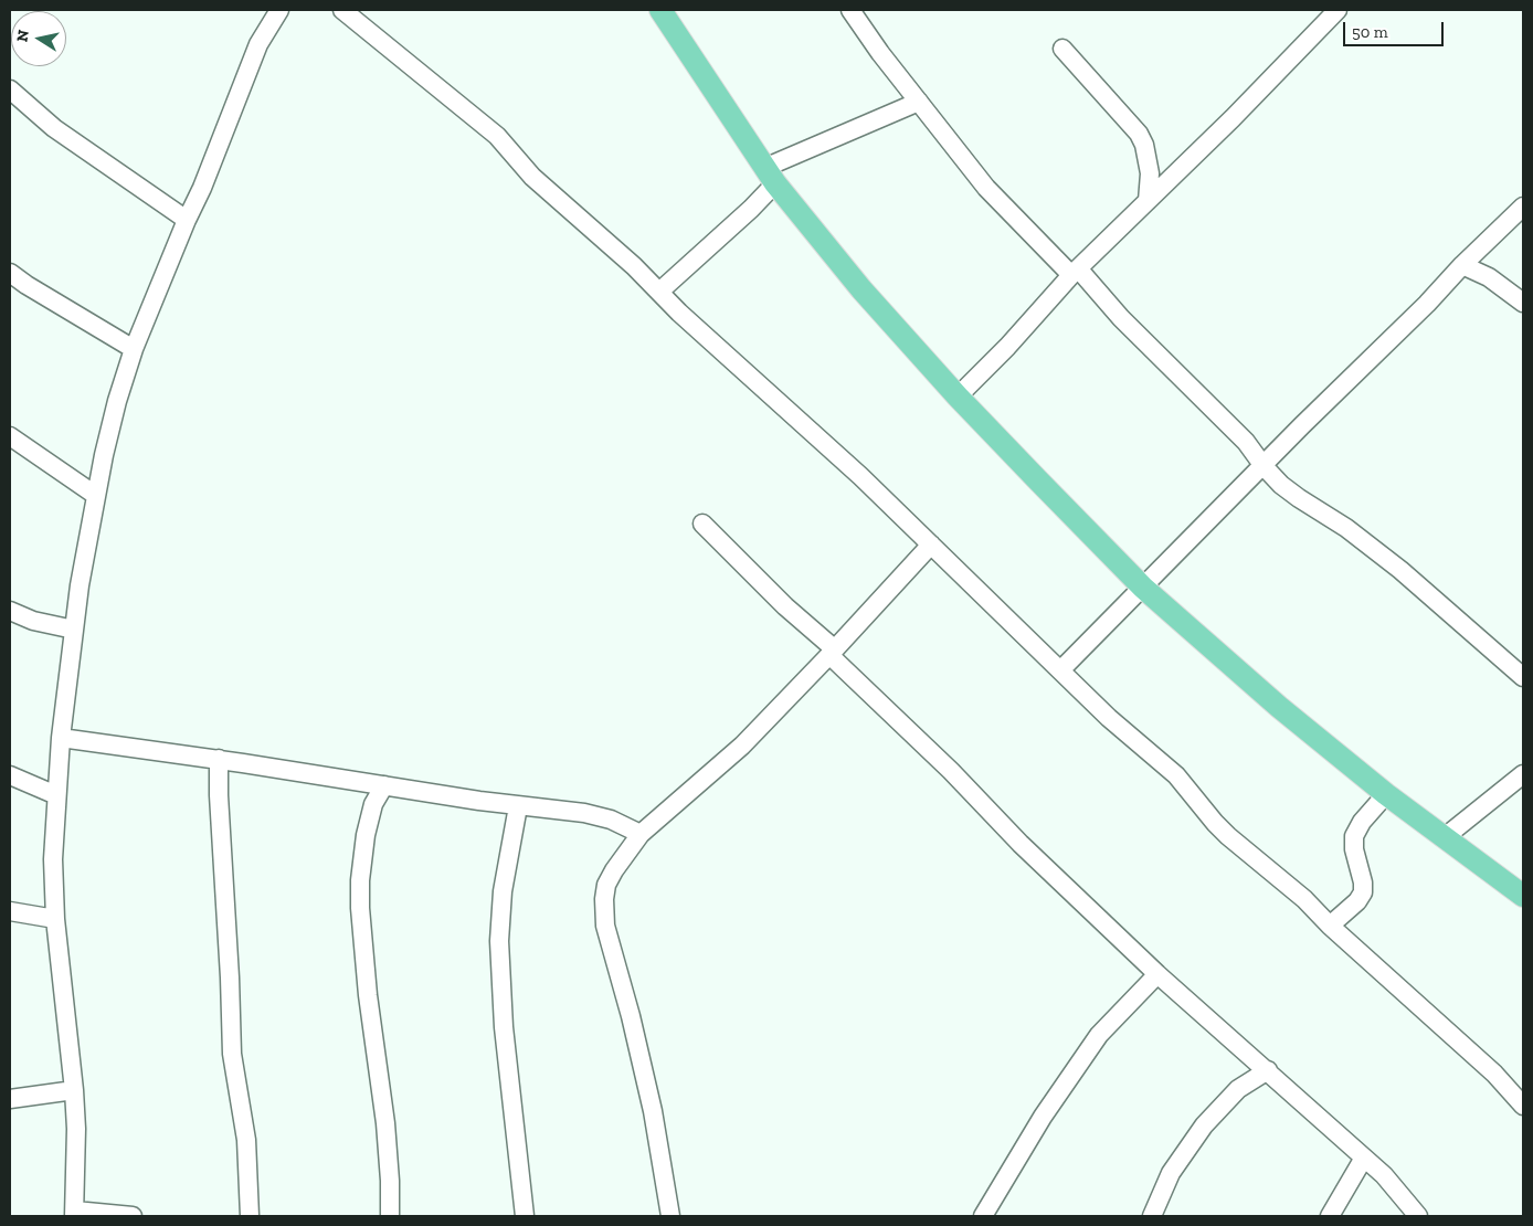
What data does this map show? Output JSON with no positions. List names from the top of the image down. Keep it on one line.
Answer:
{"scale_bar":"50 m","north":"left"}
